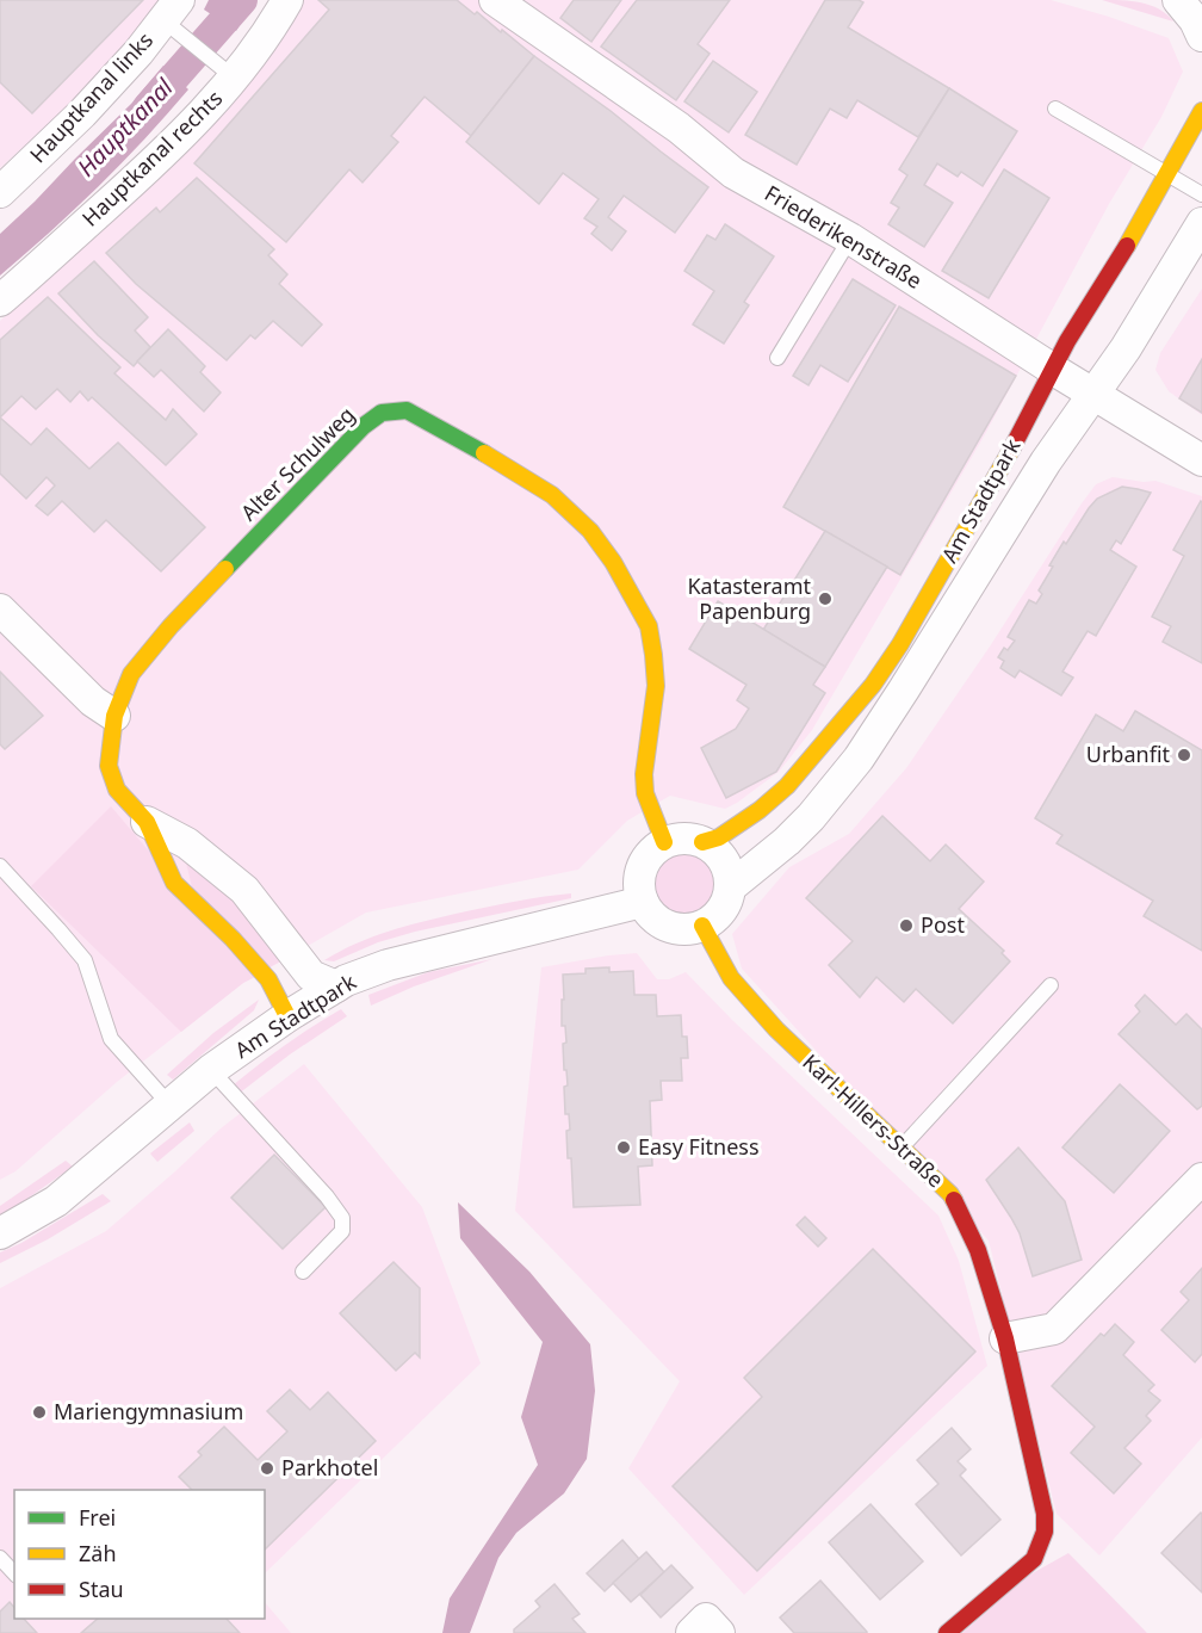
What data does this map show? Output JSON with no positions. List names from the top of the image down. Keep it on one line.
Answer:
{"streets":{"street":["Hauptkanal links","Hauptkanal rechts","Friederikenstraße","Alter Schulweg","Am Stadtpark","Karl-Hillers-Straße"]},"crossings":[["Friederikenstraße","Am Stadtpark"],["Alter Schulweg","Am Stadtpark"],["Alter Schulweg","Karl-Hillers-Straße"],["Am Stadtpark","Karl-Hillers-Straße"]],"water":["Hauptkanal"],"places":["Katasteramt Papenburg","Urbanfit","Post","Easy Fitness","Mariengymnasium","Parkhotel"],"legend":["Frei","Zäh","Stau"]}
